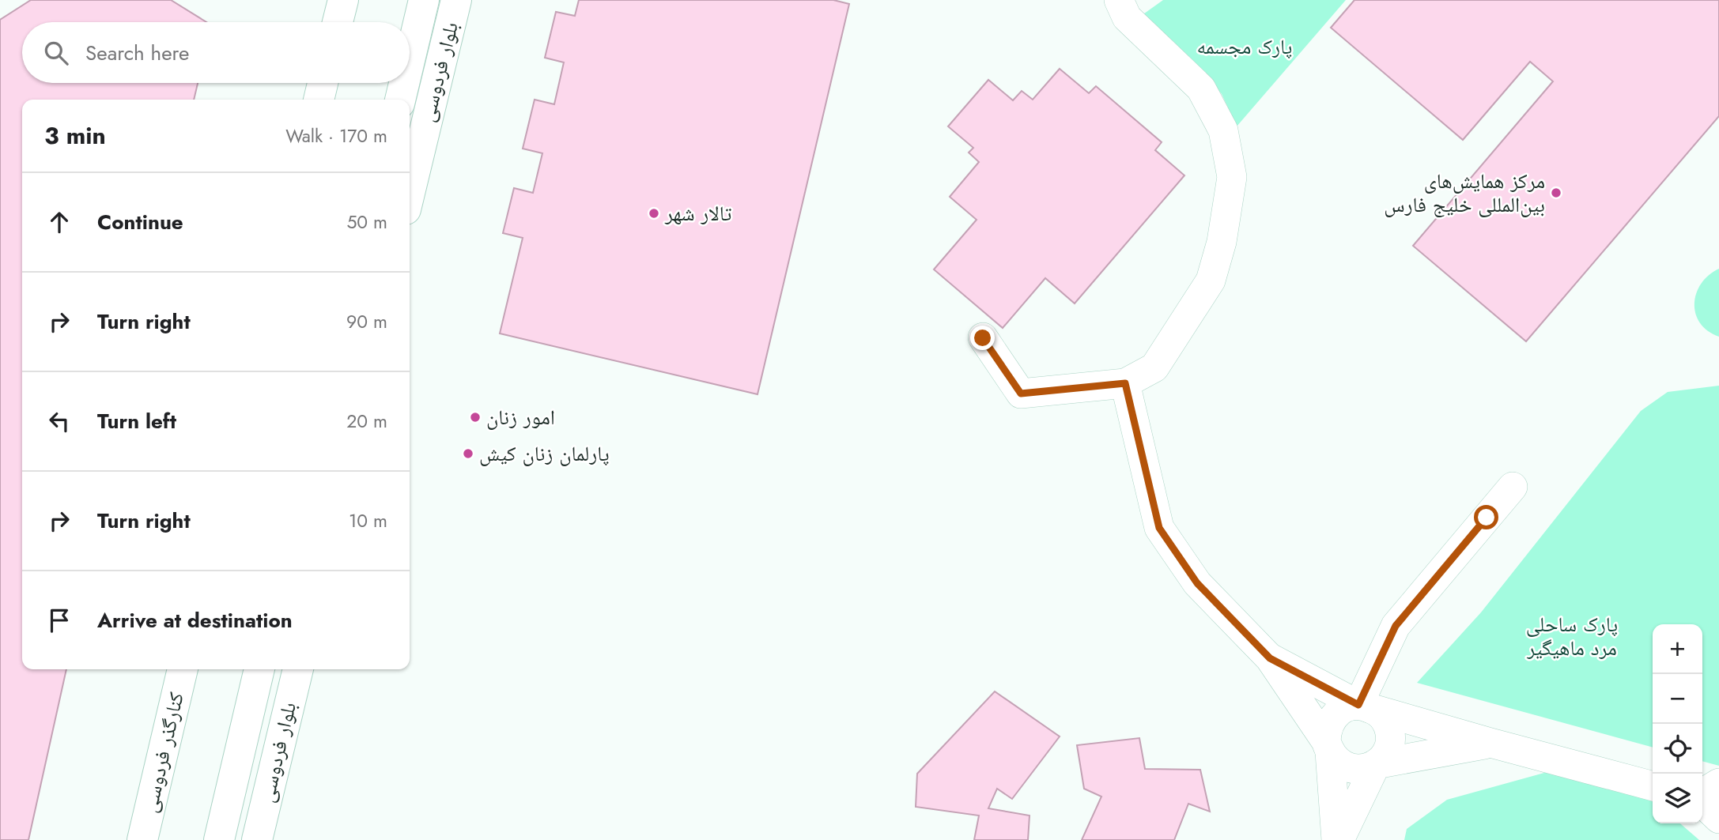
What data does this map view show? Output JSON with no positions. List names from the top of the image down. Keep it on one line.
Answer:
{"streets":{"main road":["بلوار فردوسی","کنارگذر فردوسی"]},"parks":["پارک مجسمه","پارک ساحلی مرد ماهیگیر"],"places":["مرکز همایش‌های بین‌المللی خلیج فارس","تالار شهر","امور زنان","پارلمان زنان کیش"],"page":{"search":"Search here","heading":["3 min","Walk · 170 m"],"list":[["Continue","50 m"],["Turn right","90 m"],["Turn left","20 m"],["Turn right","10 m"],"Arrive at destination"],"map_buttons":["+","−"]}}
